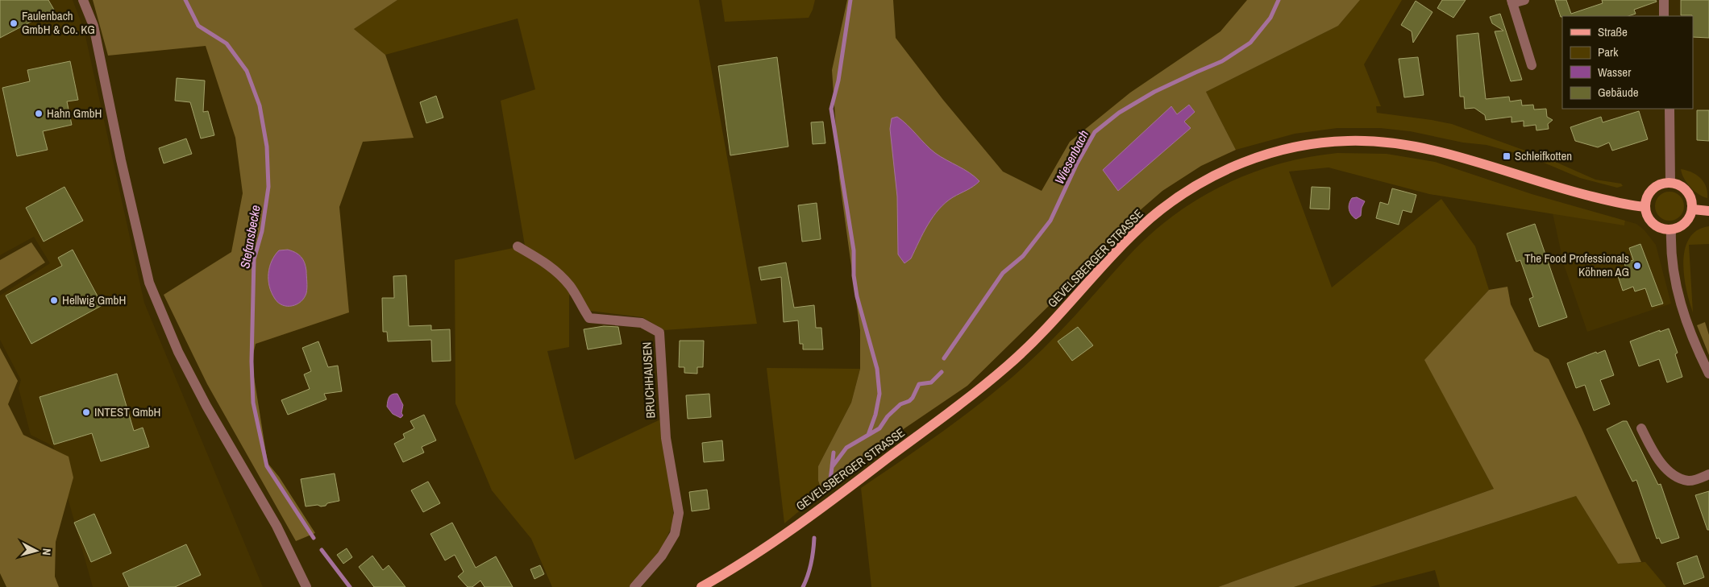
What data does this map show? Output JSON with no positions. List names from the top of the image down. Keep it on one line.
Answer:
{"streets":{"main road":["GEVELSBERGER STRASSE"],"street":["BRUCHHAUSEN"]},"water":["Wiesenbach","Stefansbecke"],"places":{"other":["Faulenbach GmbH & Co. KG","Hahn GmbH","The Food Professionals Köhnen AG","Hellwig GmbH","INTEST GmbH"],"transit":["Schleifkotten"]},"legend":["Straße","Park","Wasser","Gebäude"],"north":"right"}
